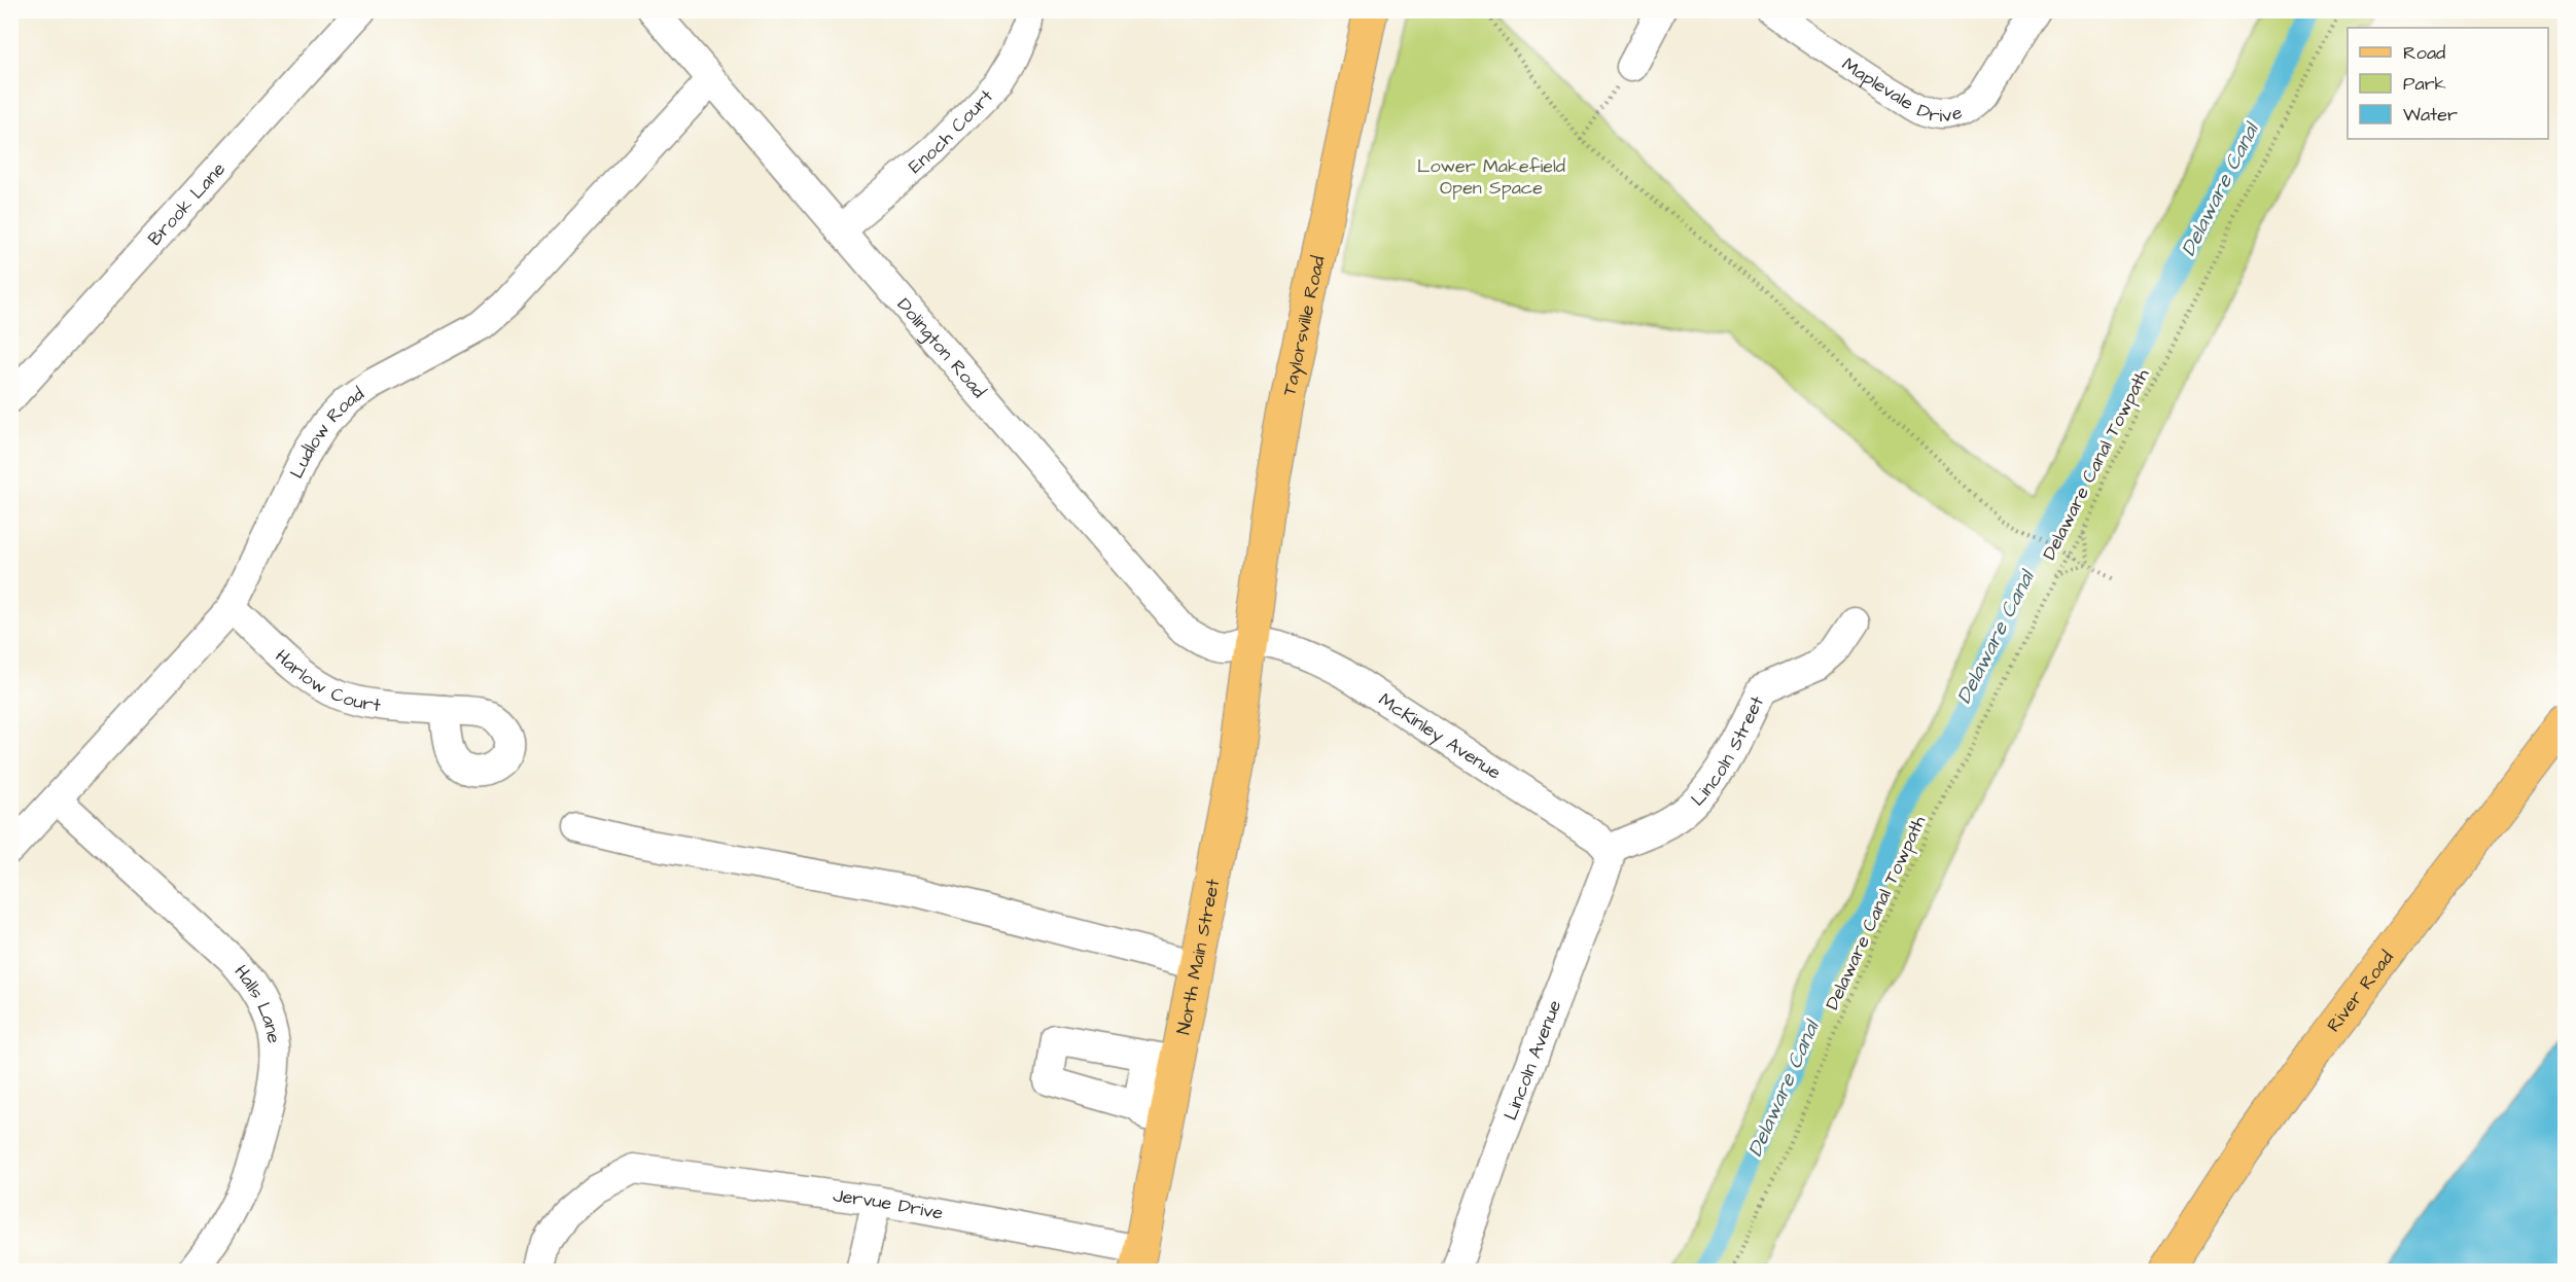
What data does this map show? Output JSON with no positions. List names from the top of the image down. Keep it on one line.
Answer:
{"streets":{"main road":["Taylorsville Road","North Main Street","River Road"],"street":["Maplevale Drive","Enoch Court","Brook Lane","Dolington Road","Ludlow Road","Harlow Court","McKinley Avenue","Lincoln Street","Halls Lane","Lincoln Avenue","Jervue Drive"],"path":["Delaware Canal Towpath"]},"crossings":[["Enoch Court","Dolington Road"],["Taylorsville Road","Dolington Road"],["Taylorsville Road","McKinley Avenue"],["Taylorsville Road","North Main Street"],["Dolington Road","Ludlow Road"],["Dolington Road","McKinley Avenue"],["Dolington Road","North Main Street"],["Ludlow Road","Harlow Court"],["Ludlow Road","Halls Lane"],["McKinley Avenue","Lincoln Street"],["McKinley Avenue","North Main Street"],["McKinley Avenue","Lincoln Avenue"],["Lincoln Street","Lincoln Avenue"],["North Main Street","Jervue Drive"]],"water":["Delaware Canal"],"parks":["Lower Makefield Open Space"],"legend":["Road","Park","Water"]}
